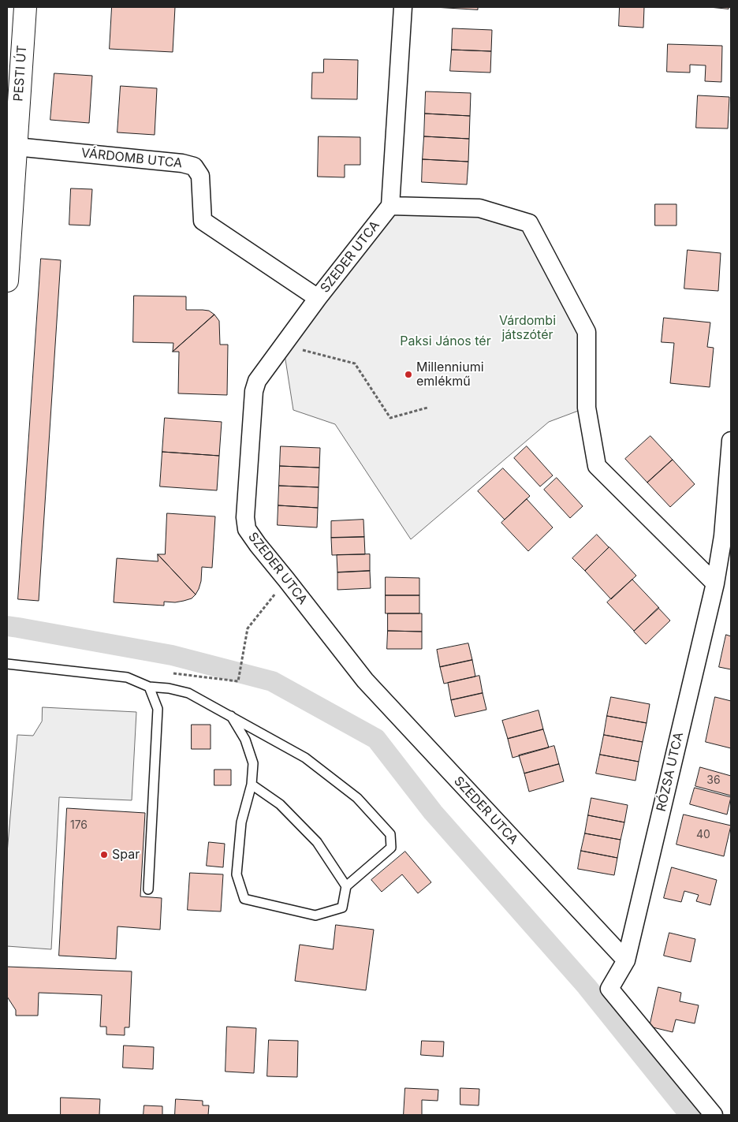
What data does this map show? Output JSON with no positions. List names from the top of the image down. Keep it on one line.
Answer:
{"streets":{"main road":["PESTI ÚT"],"street":["VÁRDOMB UTCA","SZEDER UTCA","RÓZSA UTCA"]},"crossings":[["PESTI ÚT","VÁRDOMB UTCA"],["VÁRDOMB UTCA","SZEDER UTCA"],["SZEDER UTCA","RÓZSA UTCA"]],"parks":["Várdombi játszótér","Paksi János tér"],"places":["Millenniumi emlékmű","Spar"],"house_numbers":["36","176","40"]}
